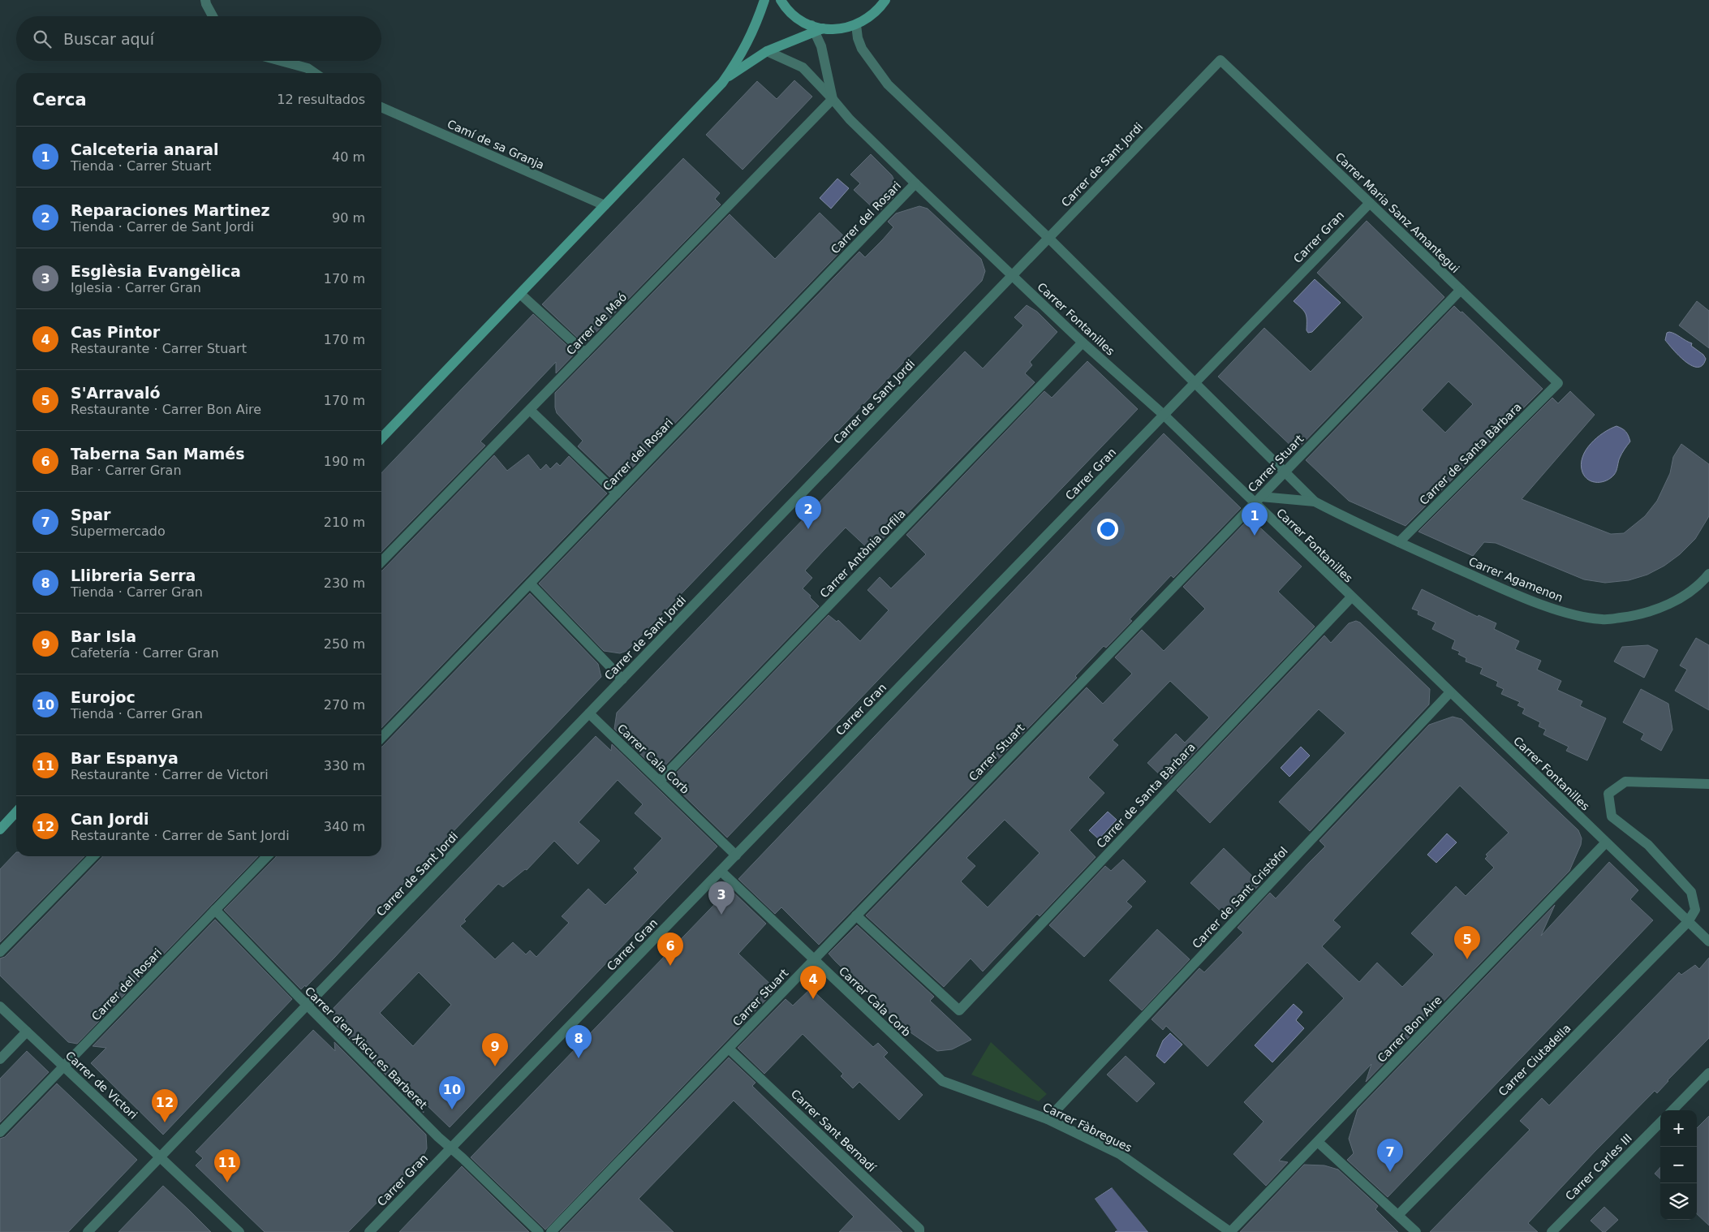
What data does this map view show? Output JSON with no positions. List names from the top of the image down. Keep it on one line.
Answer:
{"streets":{"street":["Camí de sa Granja","Carrer de Sant Jordi","Carrer Maria Sanz Amantegui","Carrer del Rosari","Carrer Gran","Carrer Fontanilles","Carrer de Maó","Carrer de Santa Bàrbara","Carrer Stuart","Carrer Antònia Orfila","Carrer Agamenon","Carrer Cala Corb","Carrer de Sant Cristòfol","Carrer Bon Aire","Carrer d'en Xiscu es Barberet","Carrer Ciutadella","Carrer de Victori","Carrer Fàbregues","Carrer Sant Bernadí","Carrer Carles III"]},"crossings":[["Carrer de Sant Jordi","Carrer Maria Sanz Amantegui"],["Carrer de Sant Jordi","Carrer Fontanilles"],["Carrer de Sant Jordi","Carrer Cala Corb"],["Carrer de Sant Jordi","Carrer d'en Xiscu es Barberet"],["Carrer de Sant Jordi","Carrer de Victori"],["Carrer Maria Sanz Amantegui","Carrer Gran"],["Carrer Maria Sanz Amantegui","Carrer de Santa Bàrbara"],["Carrer Maria Sanz Amantegui","Carrer Stuart"],["Carrer del Rosari","Carrer Fontanilles"],["Carrer del Rosari","Carrer d'en Xiscu es Barberet"],["Carrer del Rosari","Carrer de Victori"],["Carrer Gran","Carrer Fontanilles"],["Carrer Gran","Carrer Cala Corb"],["Carrer Gran","Carrer d'en Xiscu es Barberet"],["Carrer Fontanilles","Carrer de Maó"],["Carrer Fontanilles","Carrer de Santa Bàrbara"],["Carrer Fontanilles","Carrer Stuart"],["Carrer Fontanilles","Carrer Antònia Orfila"],["Carrer Fontanilles","Carrer Agamenon"],["Carrer Fontanilles","Carrer de Sant Cristòfol"],["Carrer Fontanilles","Carrer Bon Aire"],["Carrer Fontanilles","Carrer Ciutadella"],["Carrer de Santa Bàrbara","Carrer Stuart"],["Carrer de Santa Bàrbara","Carrer Agamenon"],["Carrer Stuart","Carrer Agamenon"],["Carrer Stuart","Carrer Cala Corb"],["Carrer Stuart","Carrer Sant Bernadí"],["Carrer Antònia Orfila","Carrer Cala Corb"],["Carrer Cala Corb","Carrer Fàbregues"],["Carrer de Sant Cristòfol","Carrer Fàbregues"],["Carrer Bon Aire","Carrer Fàbregues"]],"page":{"search":"Buscar aquí","heading":["Cerca","12 resultados"],"list":[{"mark":"1","name":"Calceteria anaral","note":"Tienda · Carrer Stuart","value":"40 m"},{"mark":"2","name":"Reparaciones Martinez","note":"Tienda · Carrer de Sant Jordi","value":"90 m"},{"mark":"3","name":"Esglèsia Evangèlica","note":"Iglesia · Carrer Gran","value":"170 m"},{"mark":"4","name":"Cas Pintor","note":"Restaurante · Carrer Stuart","value":"170 m"},{"mark":"5","name":"S'Arravaló","note":"Restaurante · Carrer Bon Aire","value":"170 m"},{"mark":"6","name":"Taberna San Mamés","note":"Bar · Carrer Gran","value":"190 m"},{"mark":"7","name":"Spar","note":"Supermercado","value":"210 m"},{"mark":"8","name":"Llibreria Serra","note":"Tienda · Carrer Gran","value":"230 m"},{"mark":"9","name":"Bar Isla","note":"Cafetería · Carrer Gran","value":"250 m"},{"mark":"10","name":"Eurojoc","note":"Tienda · Carrer Gran","value":"270 m"},{"mark":"11","name":"Bar Espanya","note":"Restaurante · Carrer de Victori","value":"330 m"},{"mark":"12","name":"Can Jordi","note":"Restaurante · Carrer de Sant Jordi","value":"340 m"}],"pins":["2","1","3","5","6","4","8","9","10","12","7","11"],"map_buttons":["+","−"]}}
